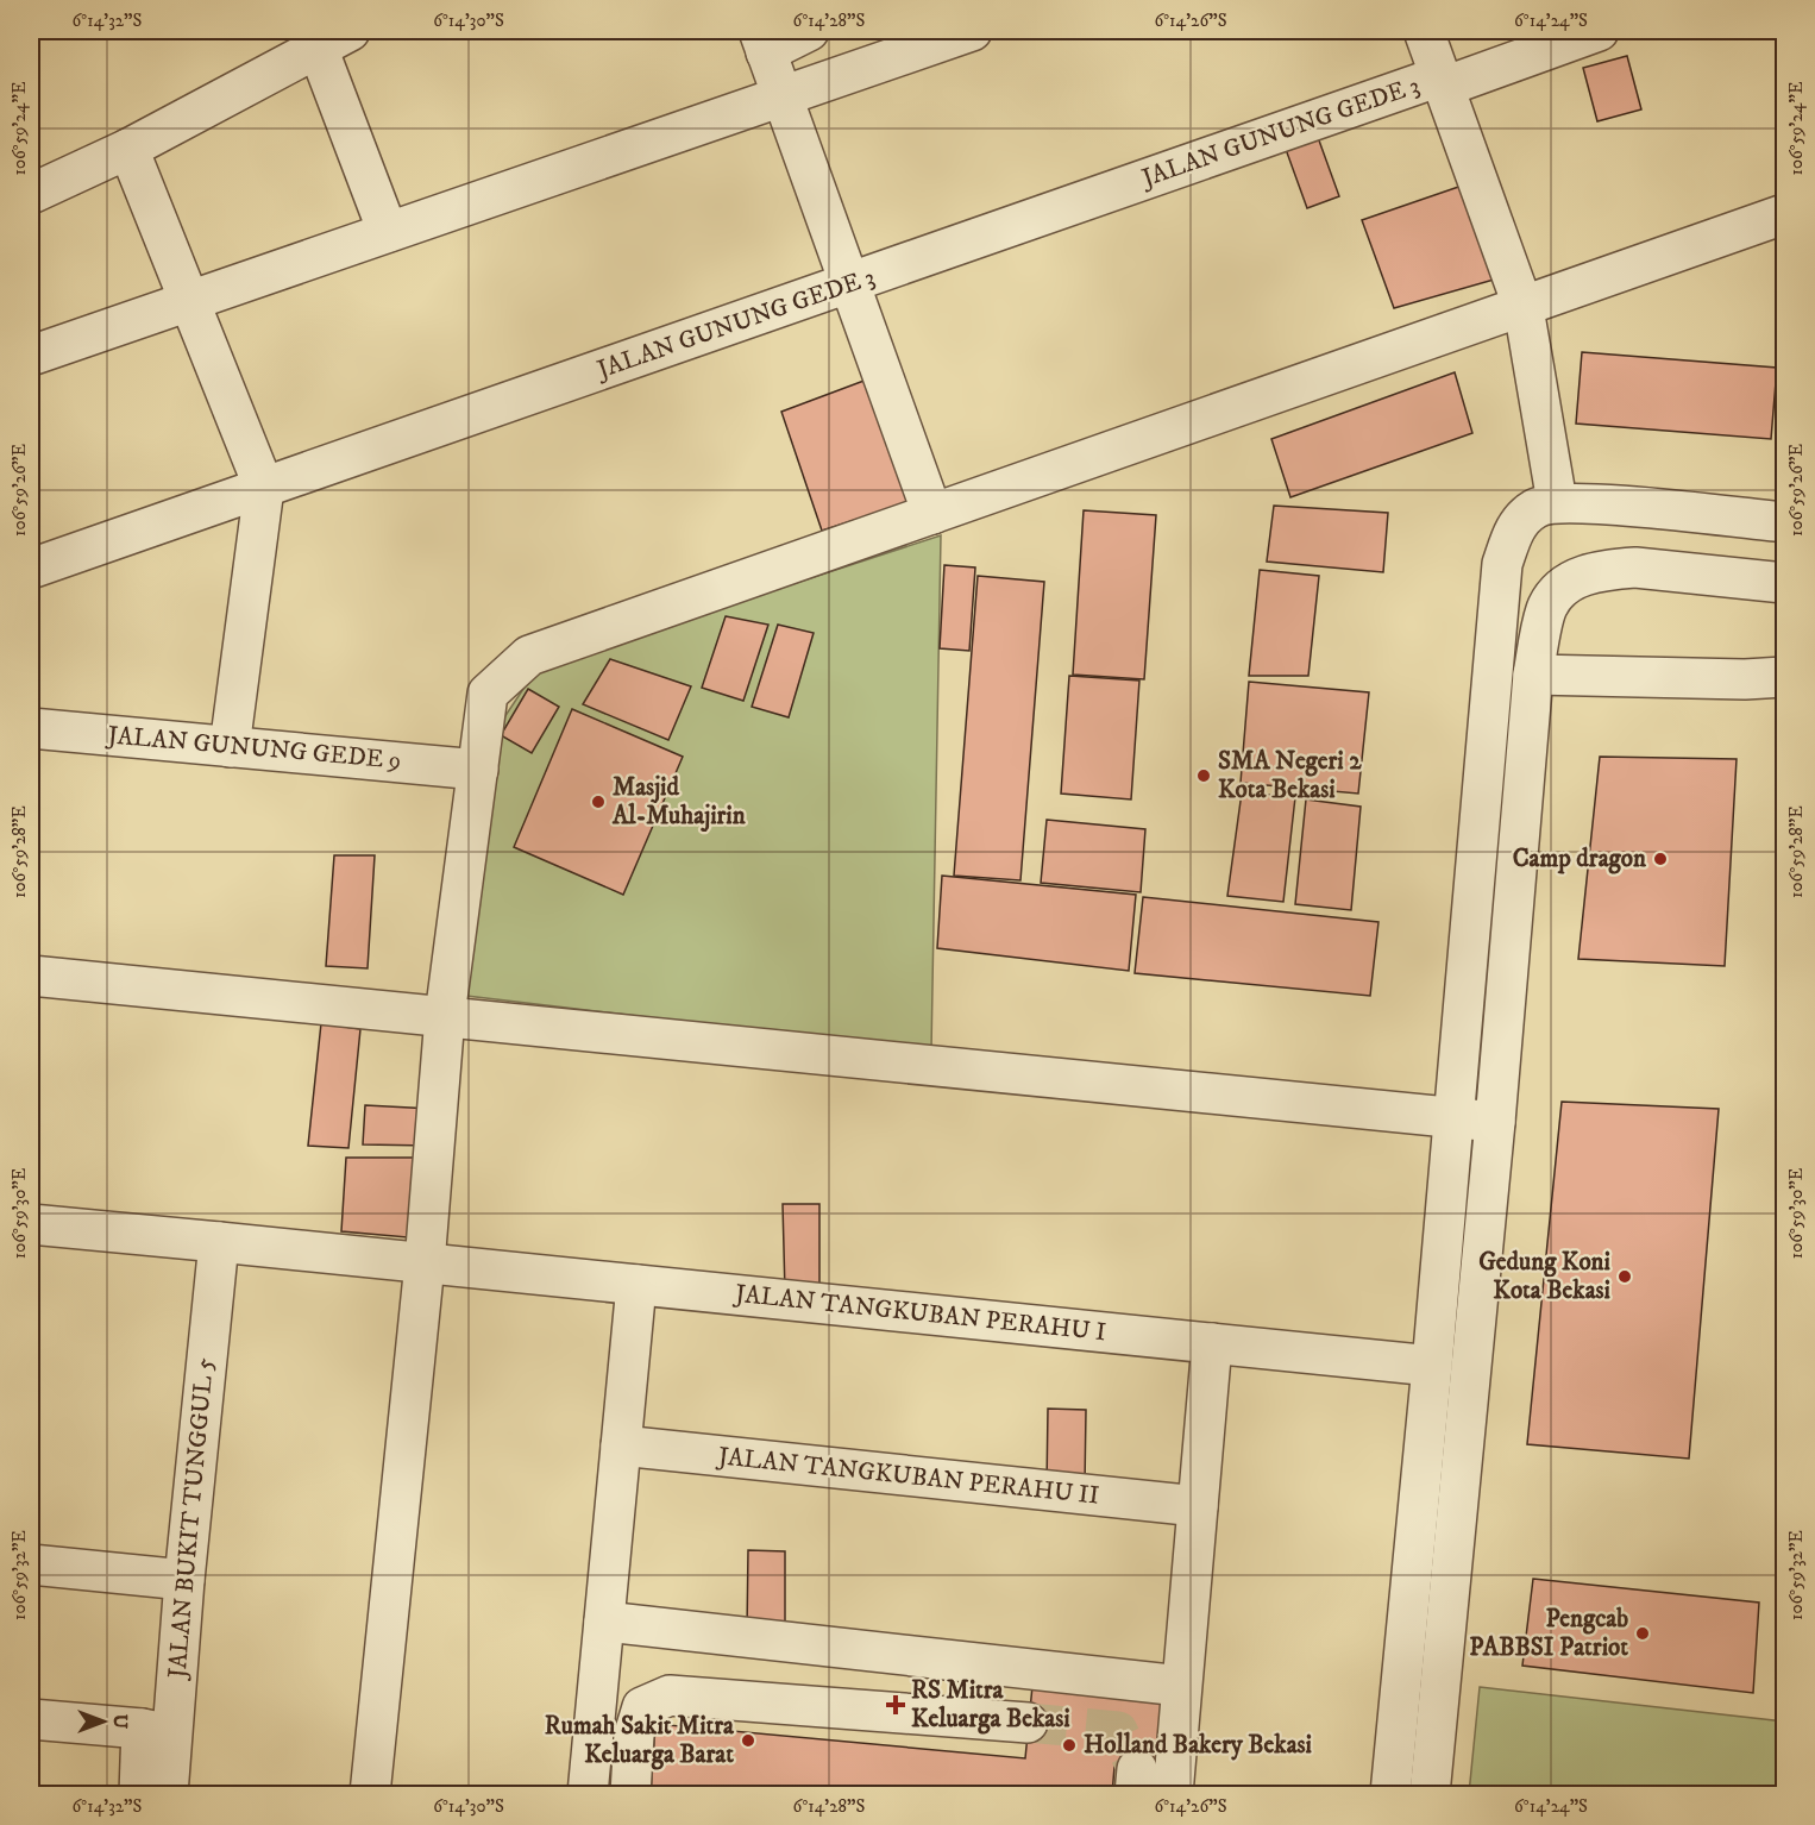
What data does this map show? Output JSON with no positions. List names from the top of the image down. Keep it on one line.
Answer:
{"streets":{"street":["JALAN GUNUNG GEDE 3","JALAN GUNUNG GEDE 9","JALAN TANGKUBAN PERAHU I","JALAN TANGKUBAN PERAHU II","JALAN BUKIT TUNGGUL 5"]},"crossings":[["JALAN TANGKUBAN PERAHU I","JALAN BUKIT TUNGGUL 5"]],"places":{"other":["SMA Negeri 2 Kota Bekasi","Masjid Al-Muhajirin","Camp dragon","Gedung Koni Kota Bekasi","Pengcab PABBSI Patriot","Rumah Sakit Mitra Keluarga Barat","Holland Bakery Bekasi"],"health":["RS Mitra Keluarga Bekasi"]},"north":"right","coordinates":["6°14'32\"S","6°14'30\"S","6°14'28\"S","6°14'26\"S","6°14'24\"S","106°59'24\"E","106°59'26\"E","106°59'28\"E","106°59'30\"E","106°59'32\"E"]}
